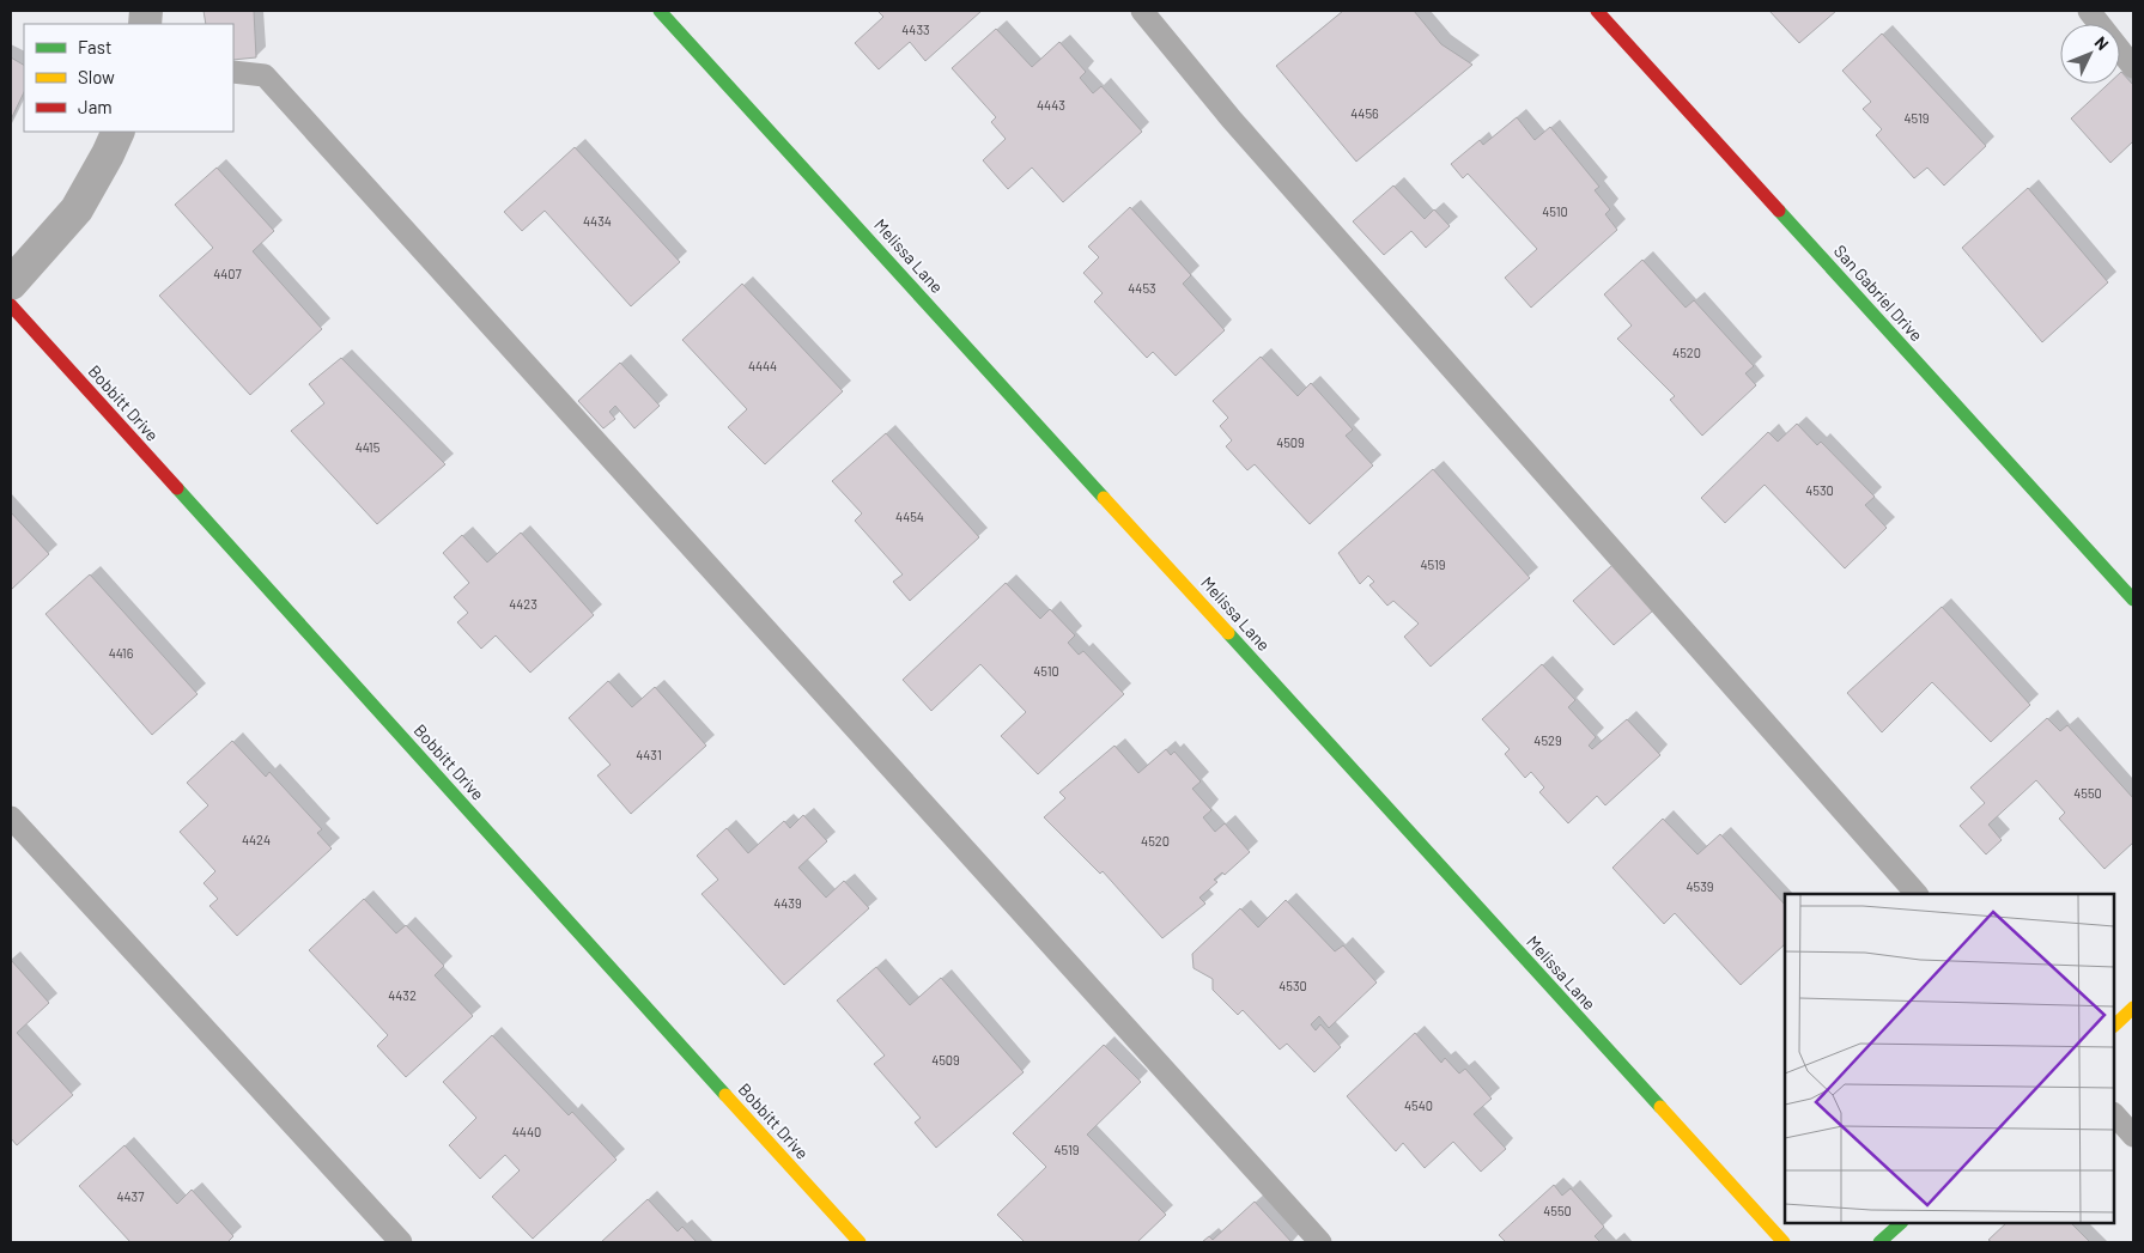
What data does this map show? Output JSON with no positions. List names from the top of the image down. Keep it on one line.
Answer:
{"streets":{"street":["Melissa Lane","San Gabriel Drive","Bobbitt Drive"]},"house_numbers":["4433","4443","4456","4519","4510","4434","4407","4453","4520","4444","4509","4415","4530","4454","4519","4423","4416","4510","4529","4431","4550","4424","4520","4539","4439","4530","4432","4509","4540","4440","4519","4437","4550"],"legend":["Fast","Slow","Jam"],"north":"top right"}
